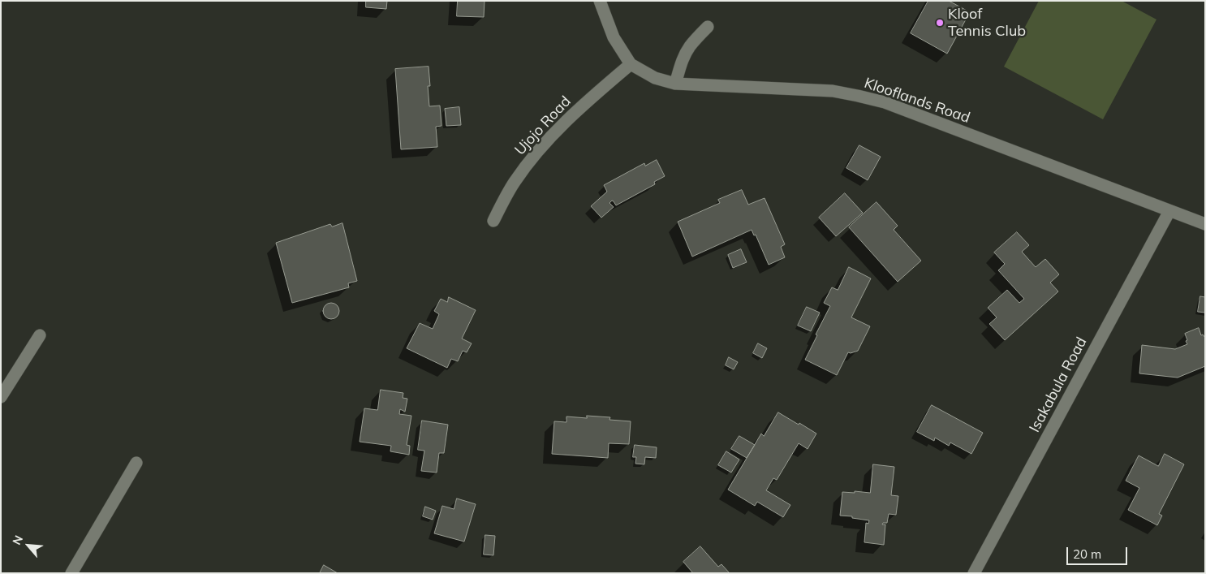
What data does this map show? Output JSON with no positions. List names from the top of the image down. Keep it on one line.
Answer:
{"streets":{"street":["Klooflands Road","Ujojo Road","Isakabula Road"]},"crossings":[["Klooflands Road","Ujojo Road"],["Klooflands Road","Isakabula Road"]],"places":["Kloof Tennis Club"],"scale_bar":"20 m","north":"top left"}
